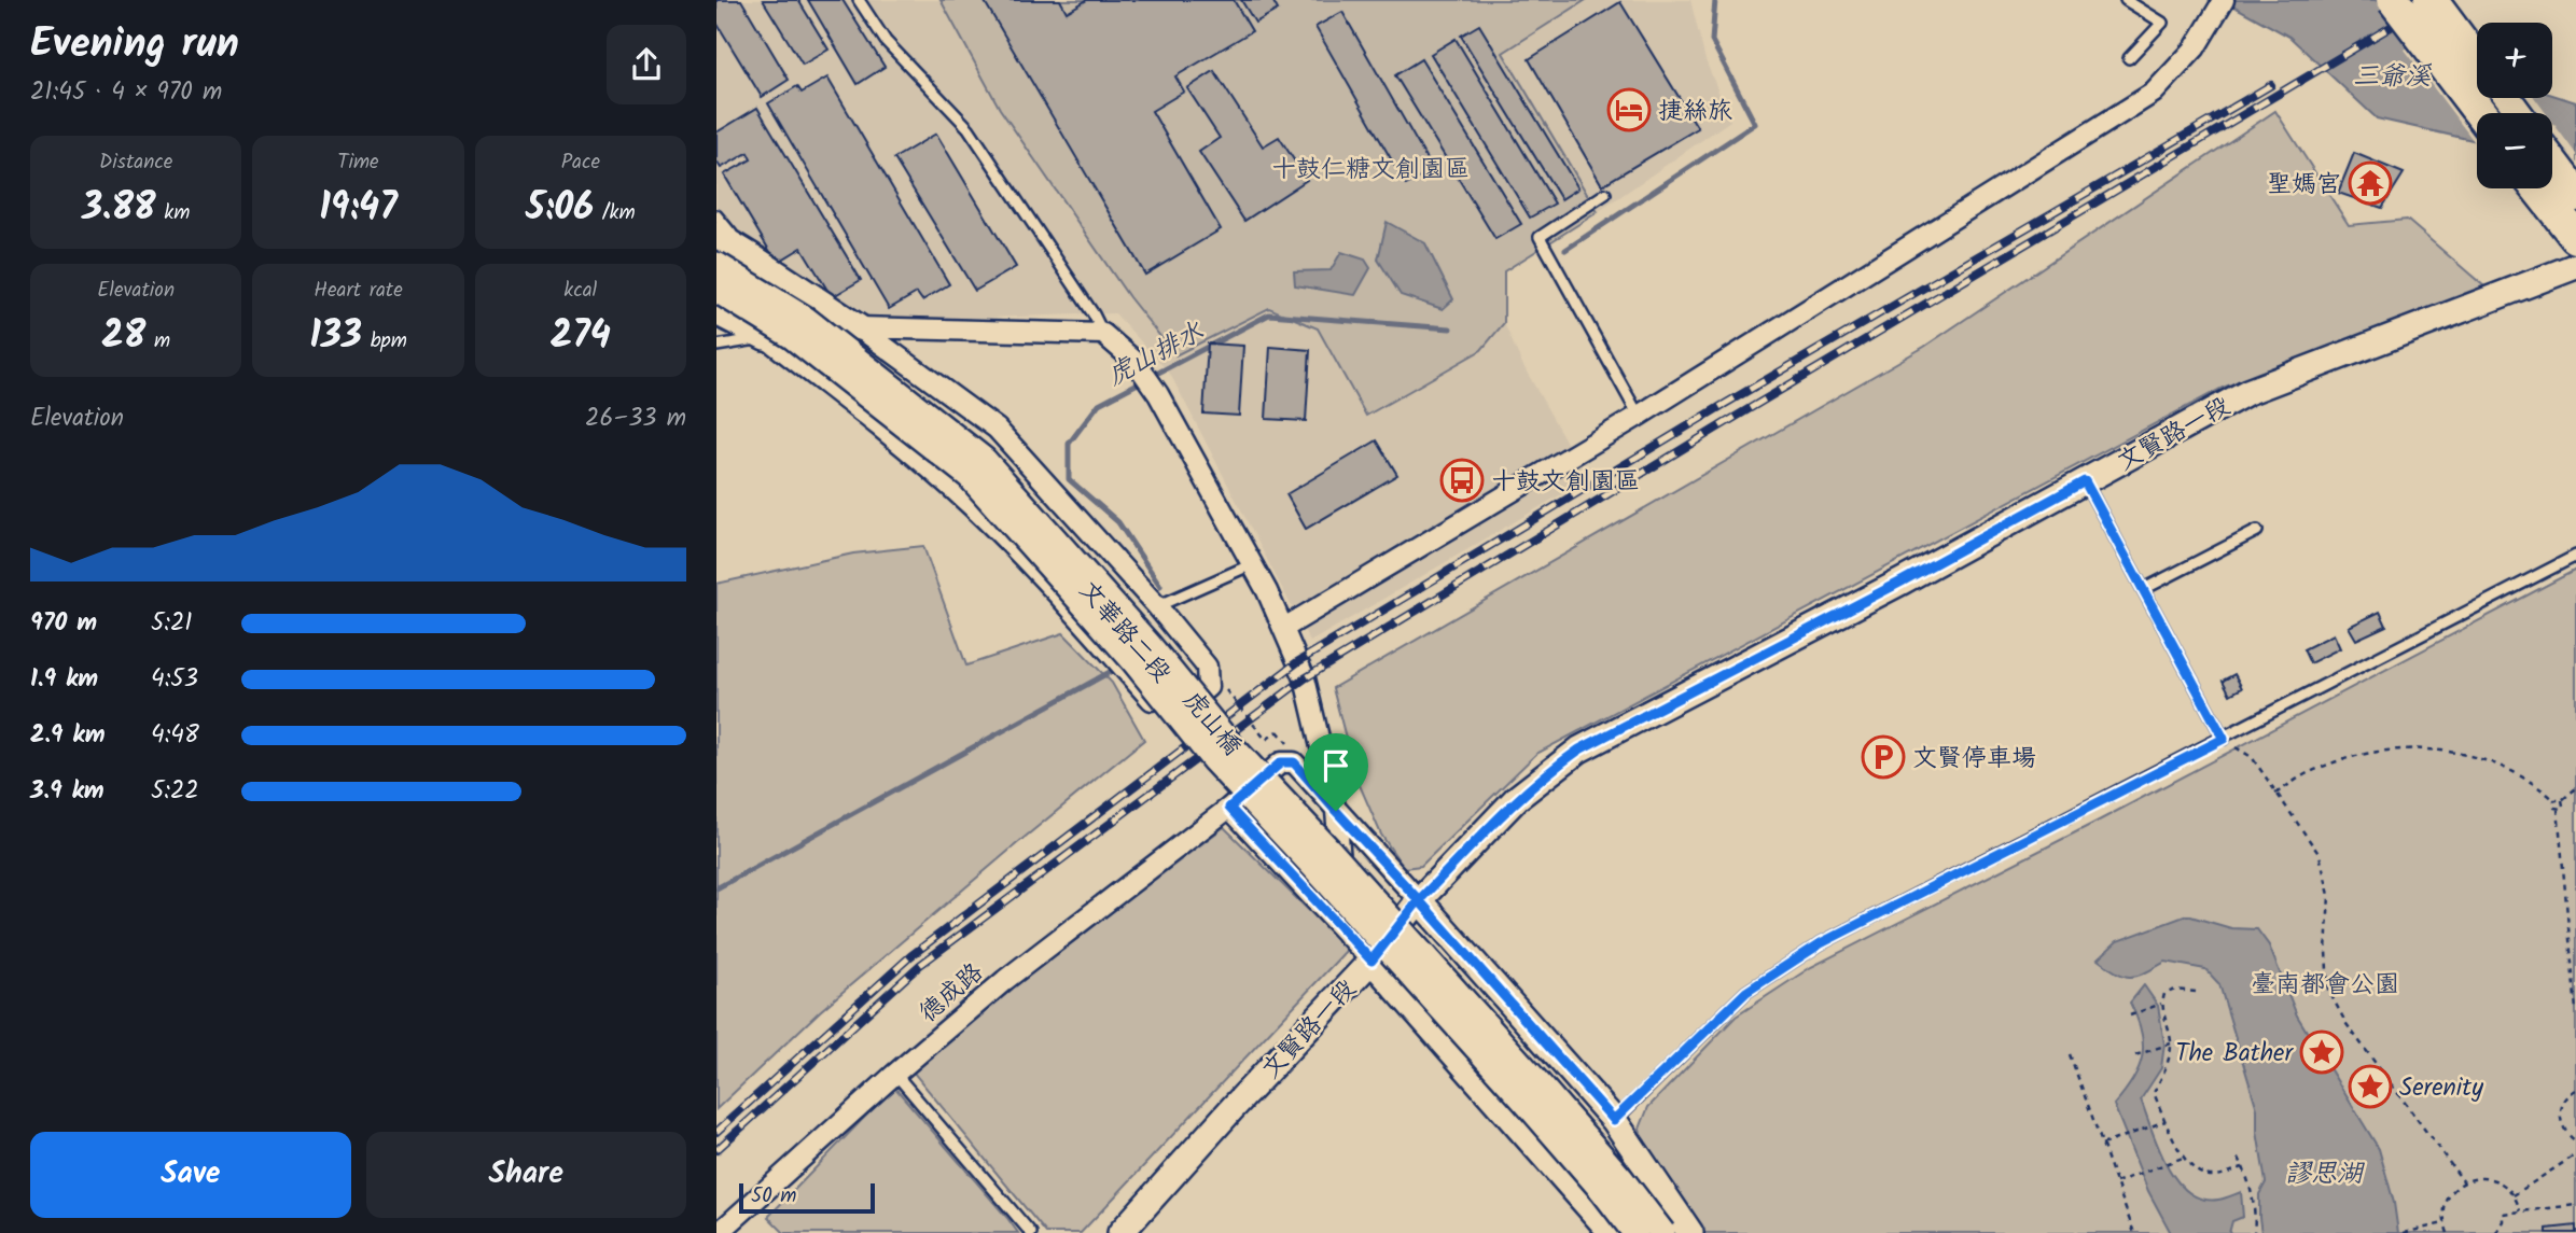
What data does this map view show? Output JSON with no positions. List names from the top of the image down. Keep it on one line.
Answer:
{"streets":{"street":["文賢路一段","文華路二段","虎山橋","德成路"]},"water":["三爺溪","虎山排水","謬思湖"],"parks":["十鼓仁糖文創園區","臺南都會公園"],"places":{"hotel":["捷絲旅"],"temple":["聖媽宮"],"bus stop":["十鼓文創園區"],"parking":["文賢停車場"],"place":["The Bather","Serenity"]},"scale_bar":"50 m","page":{"heading":["Evening run","21:45 · 4 × 970 m"],"map_buttons":["+","−"],"stats":[["Distance","3.88 km"],["Time","19:47"],["Pace","5:06 /km"],["Elevation","28 m"],["Heart rate","133 bpm"],["kcal","274"]],"chart":["Elevation","26–33 m"],"list":[{"name":"970 m","note":"5:21"},{"name":"1.9 km","note":"4:53"},{"name":"2.9 km","note":"4:48"},{"name":"3.9 km","note":"5:22"}],"buttons":["Save","Share"],"scale":"50 m"}}
